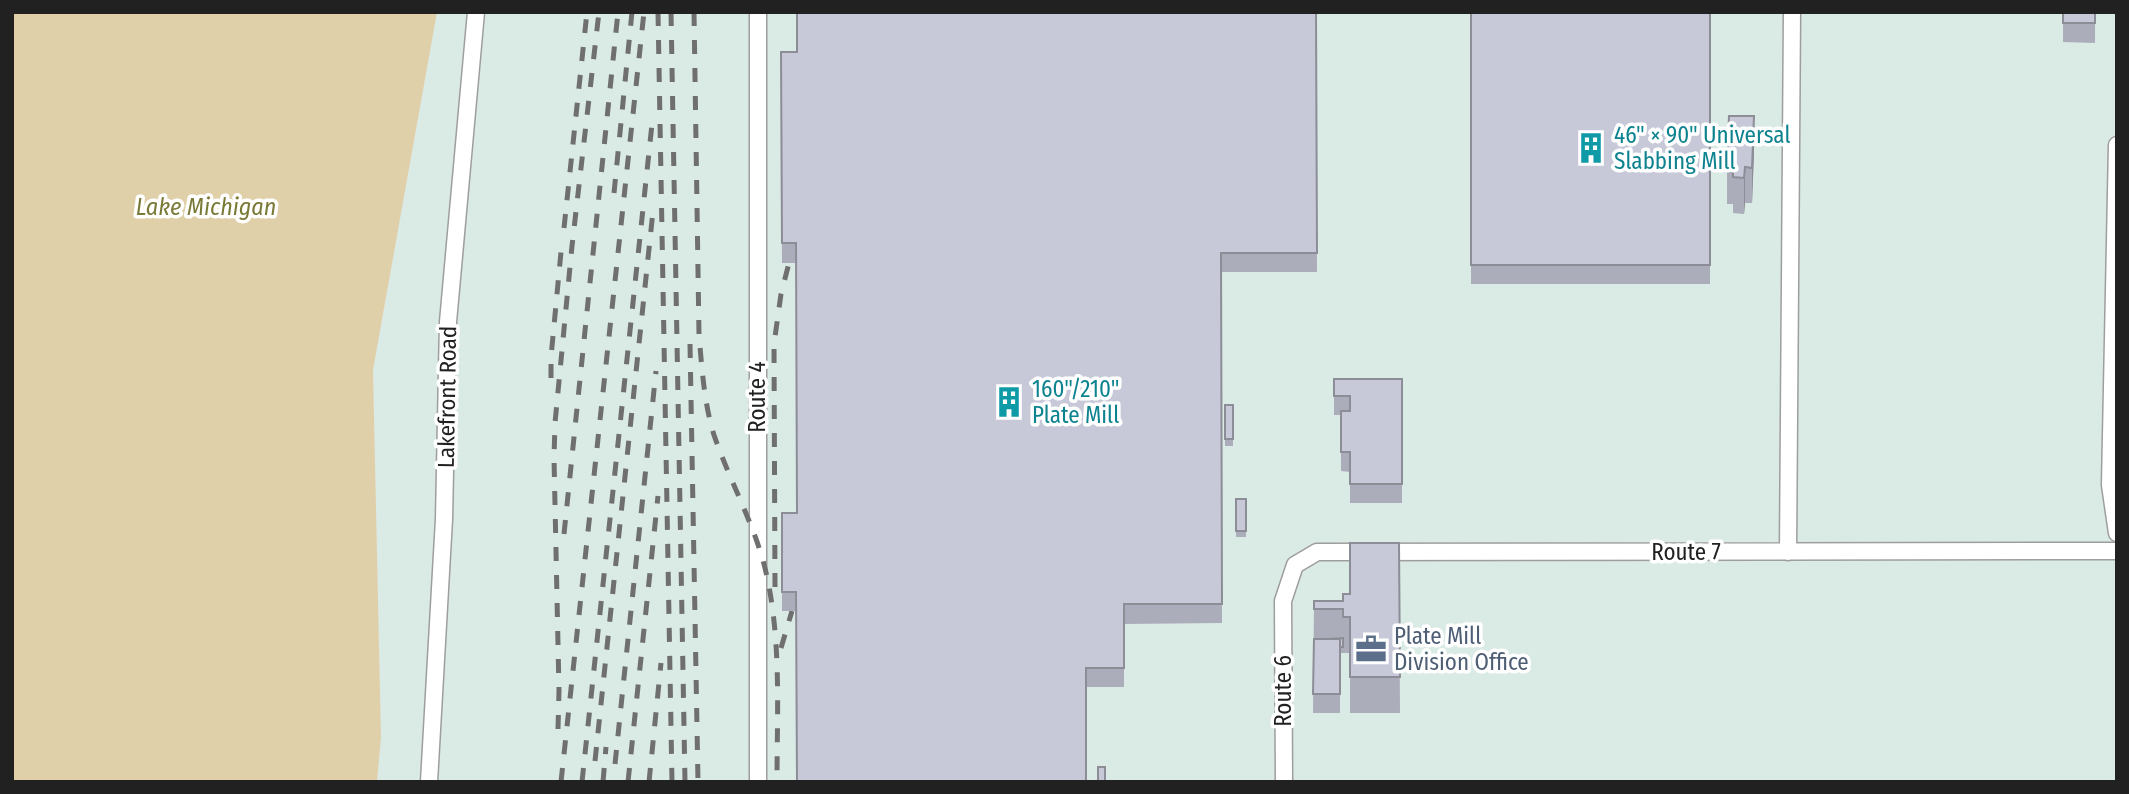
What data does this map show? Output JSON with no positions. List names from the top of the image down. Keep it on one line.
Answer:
{"streets":{"street":["Lakefront Road","Route 4","Route 7","Route 6"]},"crossings":[["Route 7","Route 6"]],"water":["Lake Michigan"],"places":{"building":["46\" × 90\" Universal Slabbing Mill","160\"/210\" Plate Mill"],"office":["Plate Mill Division Office"]}}
